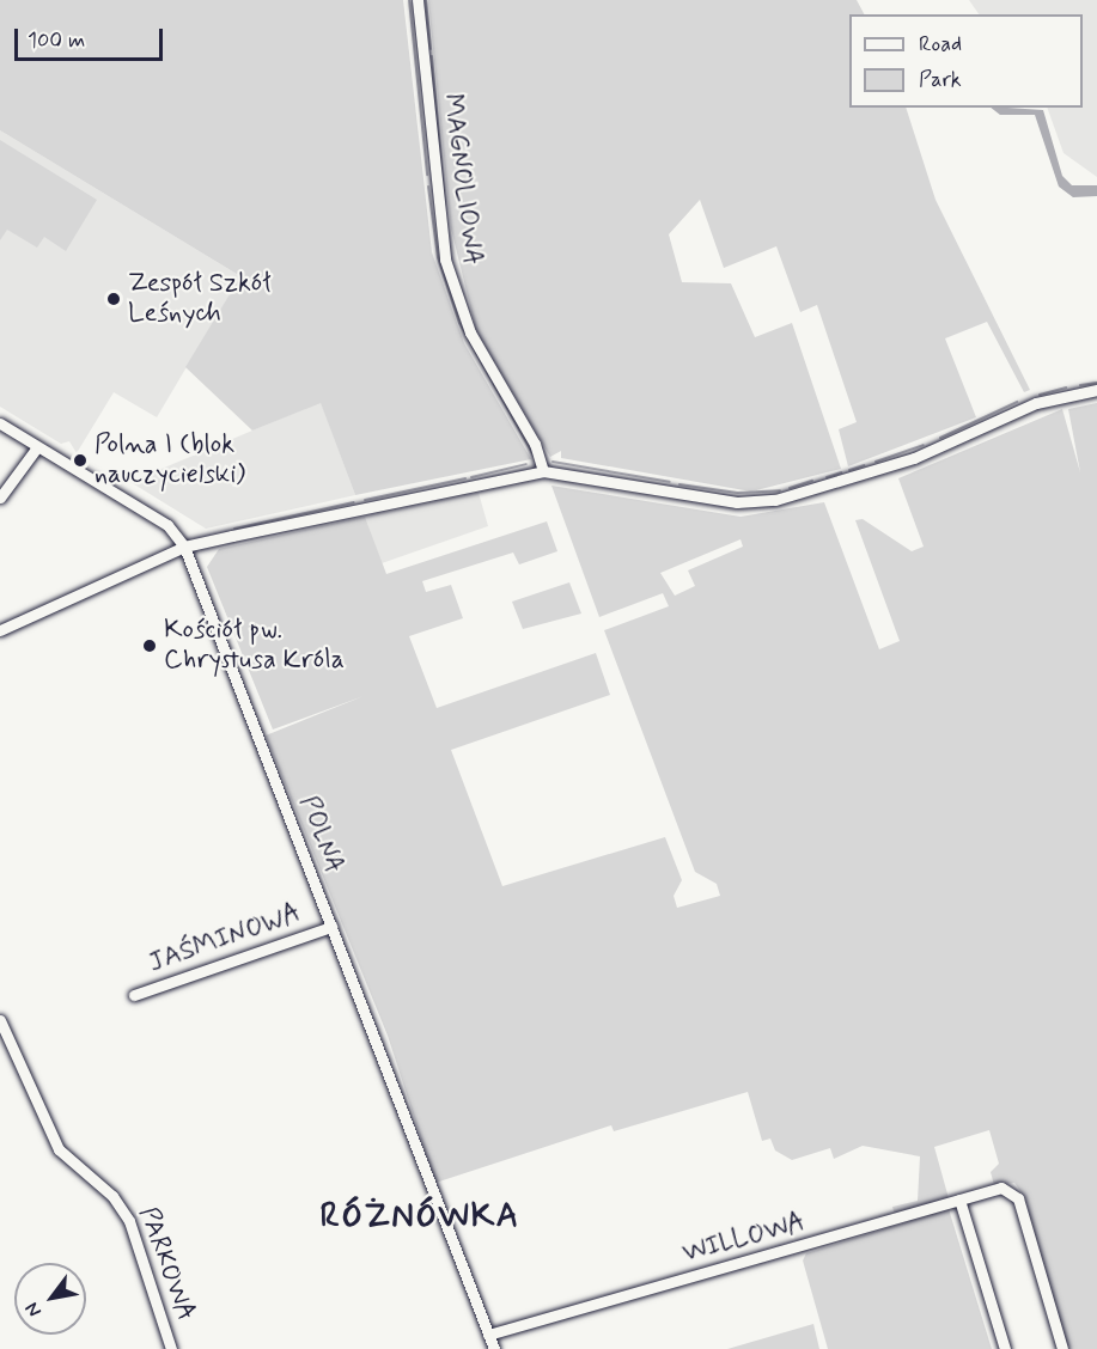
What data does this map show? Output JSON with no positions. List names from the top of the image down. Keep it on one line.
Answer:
{"streets":{"street":["MAGNOLIOWA","POLNA","JAŚMINOWA","WILLOWA","PARKOWA"]},"crossings":[["POLNA","JAŚMINOWA"],["POLNA","WILLOWA"]],"districts":["RÓŻNÓWKA"],"places":["Zespół Szkół Leśnych","Polna I (blok nauczycielski)","Kościół pw. Chrystusa Króla"],"legend":["Road","Park"],"scale_bar":"100 m","north":"bottom left"}
